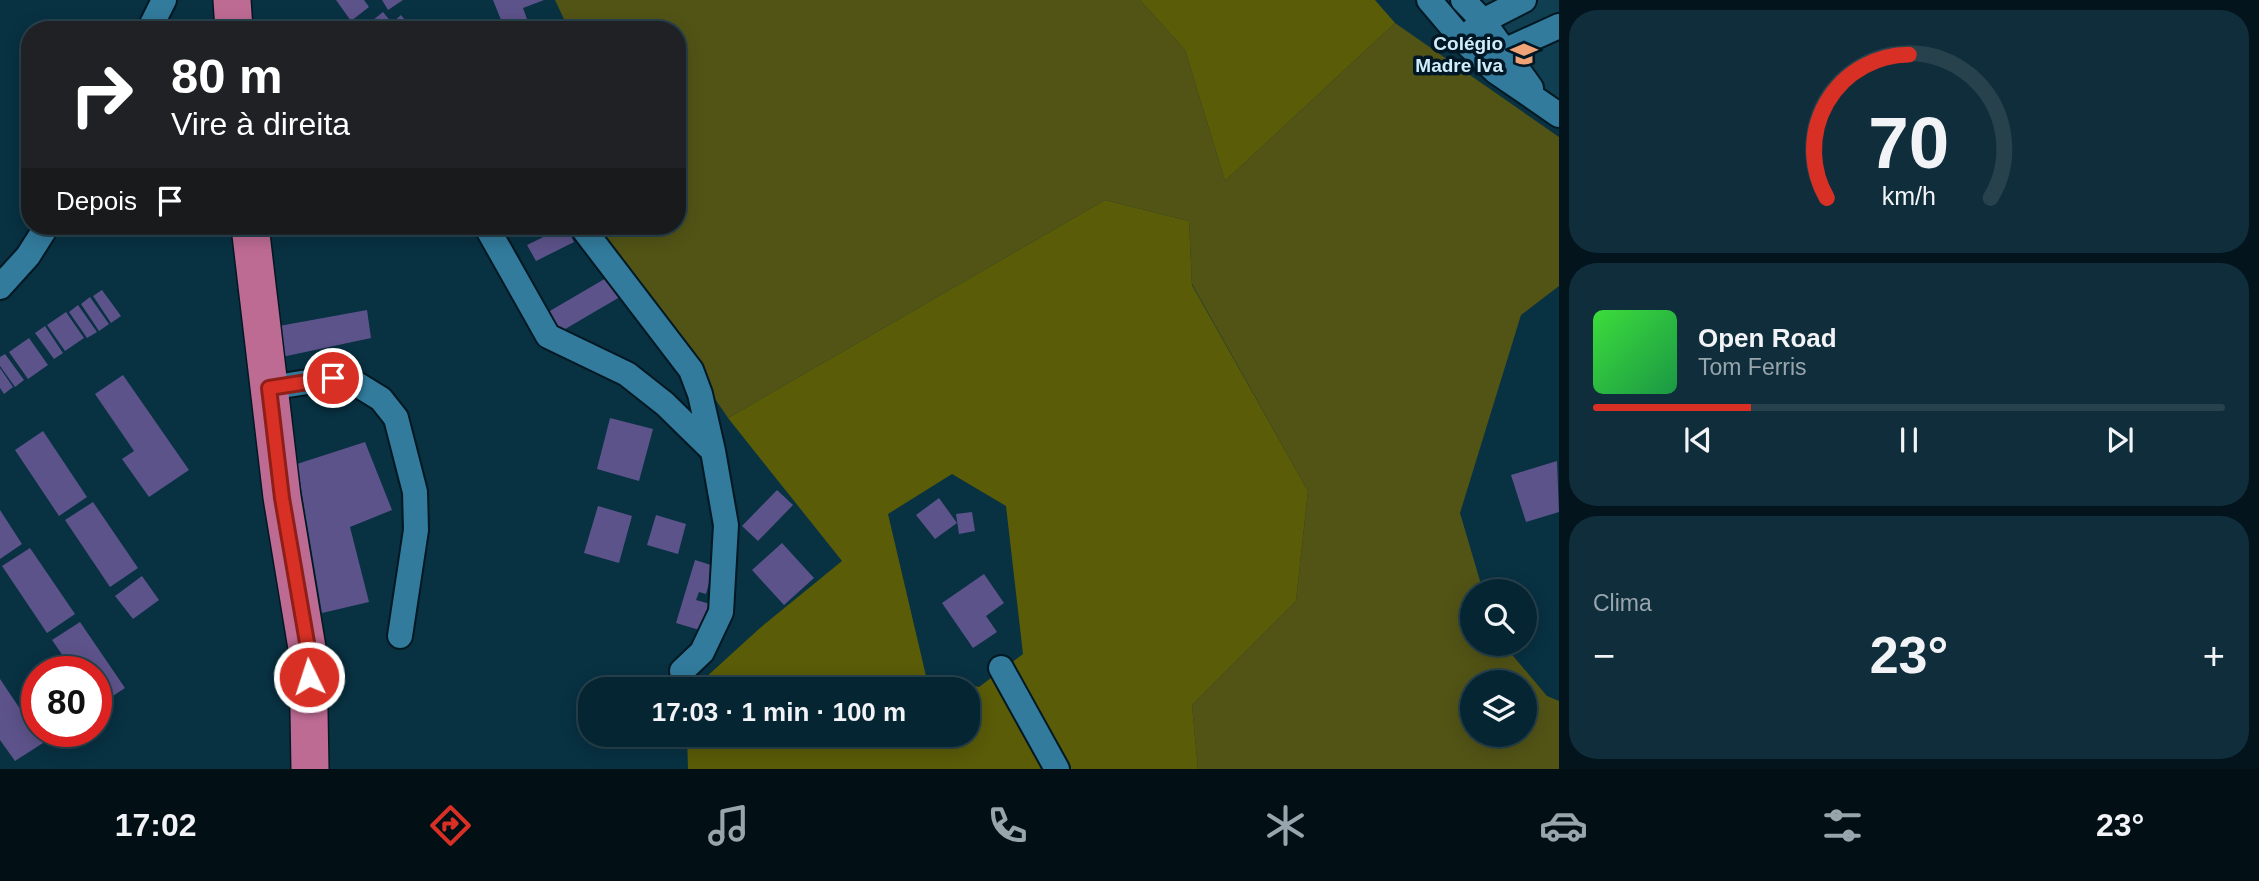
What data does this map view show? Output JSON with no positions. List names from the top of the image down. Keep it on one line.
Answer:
{"places":{"school or university":["Colégio Madre Iva"]},"page":{"turn":["80 m","Vire à direita"],"then":"Depois","song":["Open Road","Tom Ferris"],"tile":"Clima","heat":["−","23°","+"],"limit":"80","trip":"17:03 · 1 min · 100 m","tabs":["17:02","23°"],"gauge":["70","km/h"]}}
